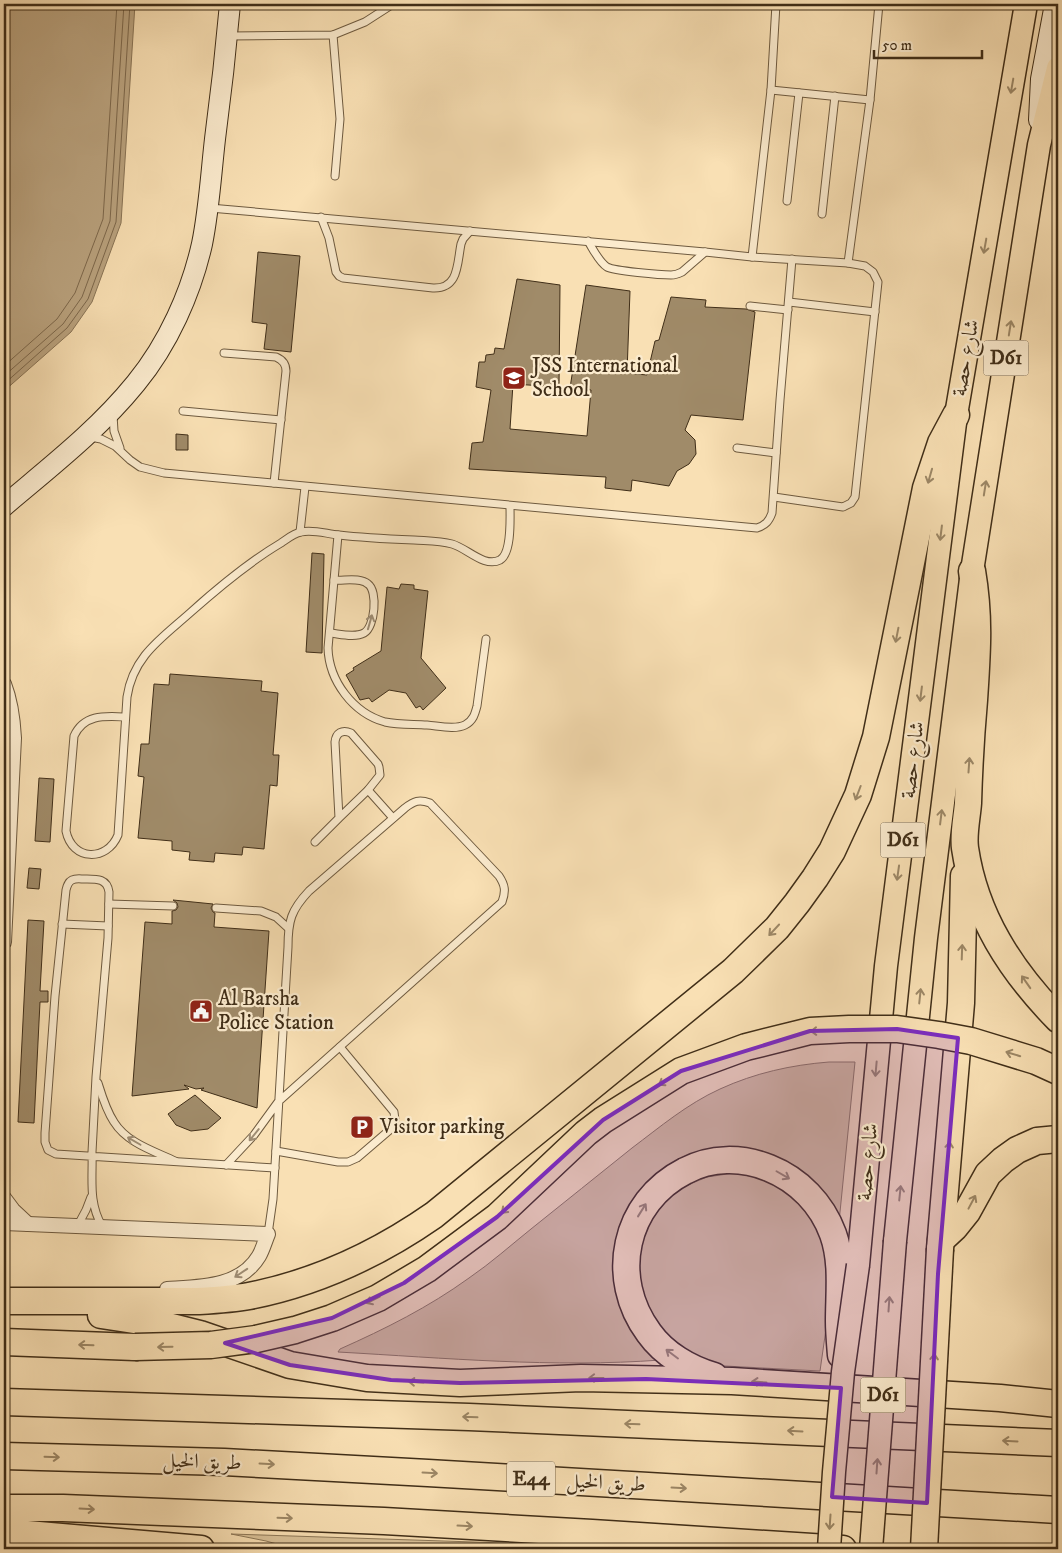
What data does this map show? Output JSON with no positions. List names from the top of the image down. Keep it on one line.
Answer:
{"streets":{"highway":["طريق الخيل","E44"],"main road":["شارع حصة","D61"]},"places":{"school or university":["JSS International School"],"public building":["Al Barsha Police Station"],"parking":["Visitor parking"]},"scale_bar":"50 m"}
